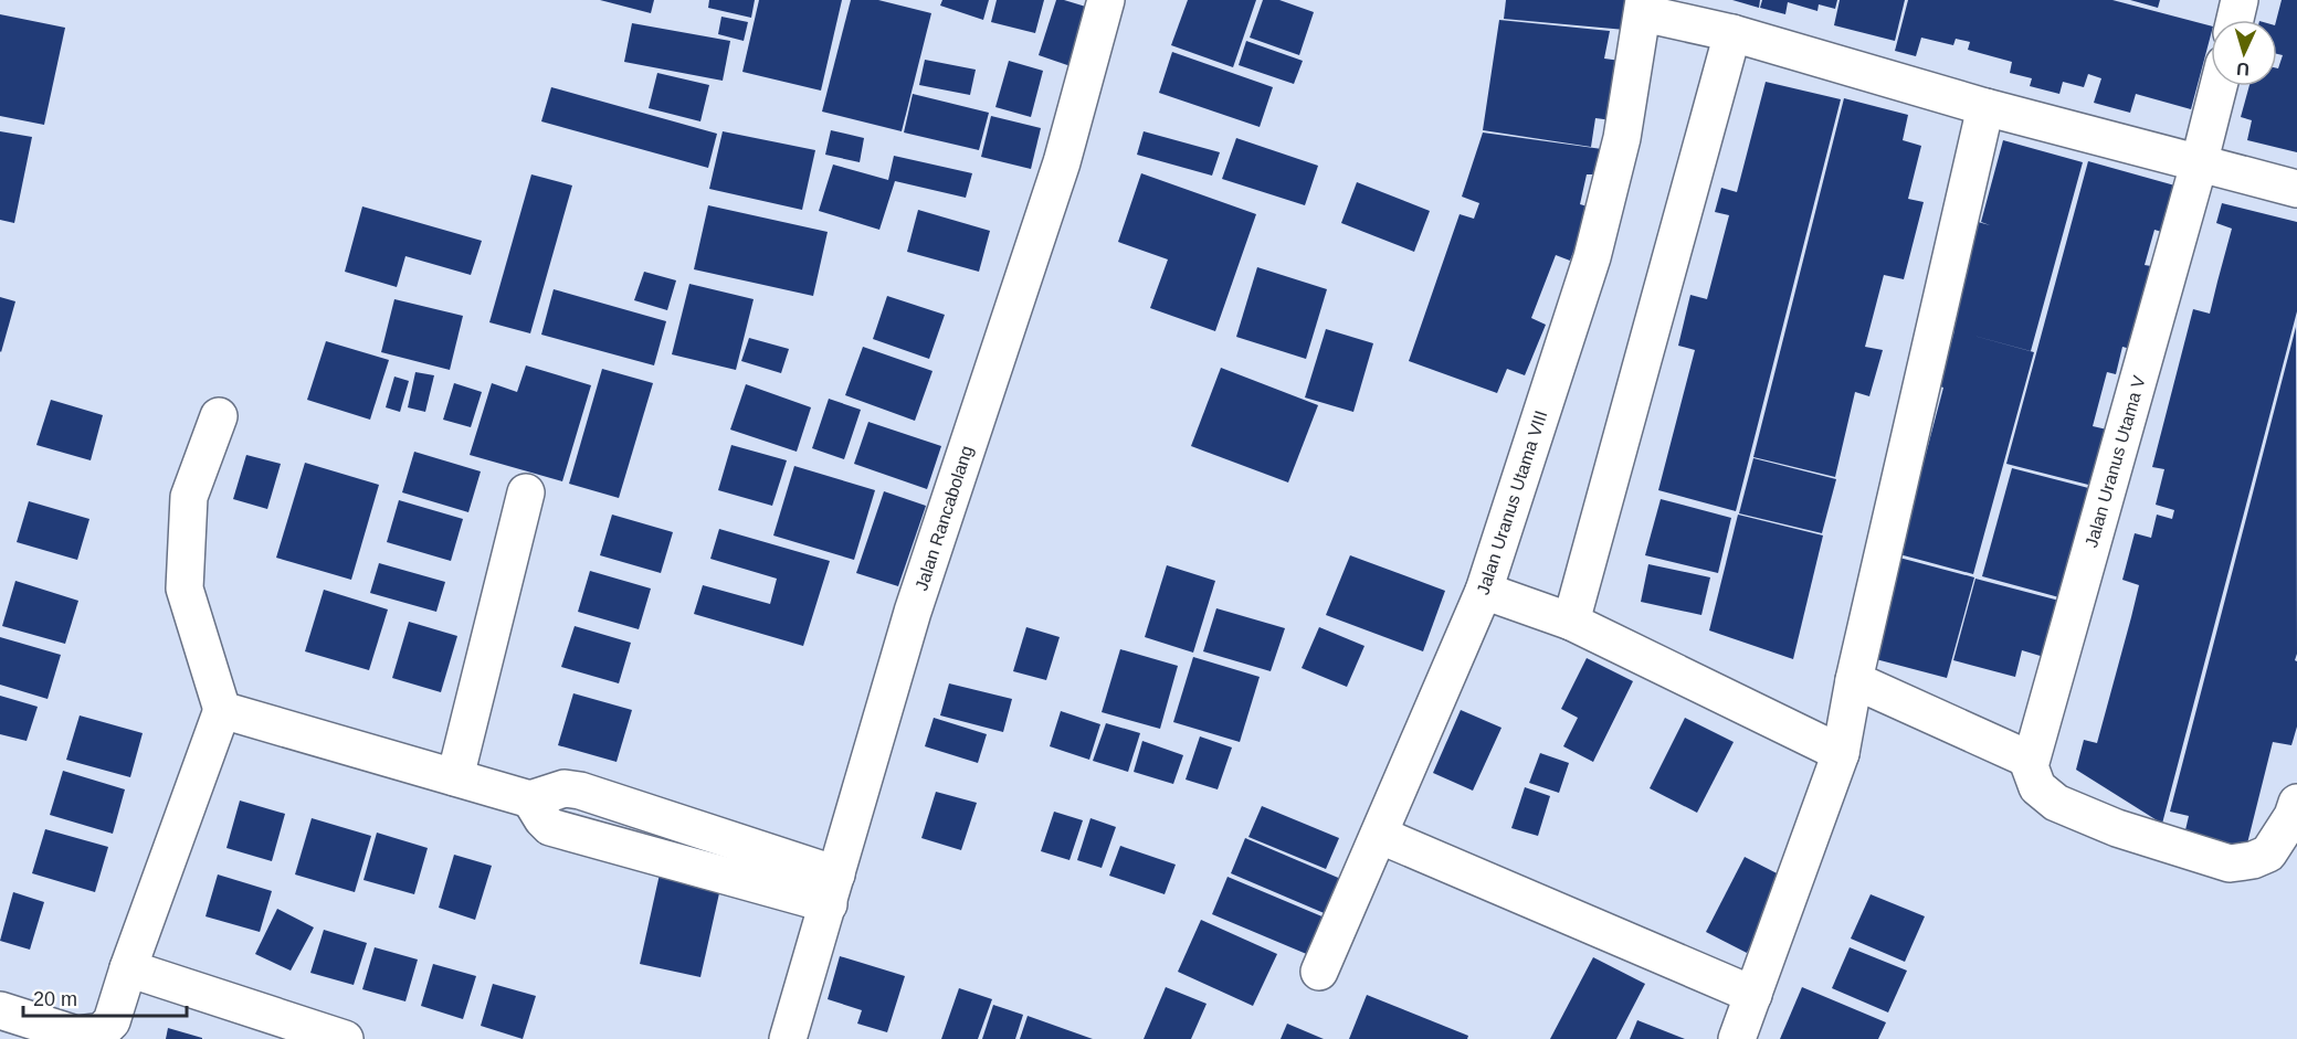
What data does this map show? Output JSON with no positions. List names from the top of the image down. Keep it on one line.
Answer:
{"streets":{"street":["Jalan Uranus Utama V","Jalan Uranus Utama VIII","Jalan Rancabolang"]},"scale_bar":"20 m","north":"bottom"}
